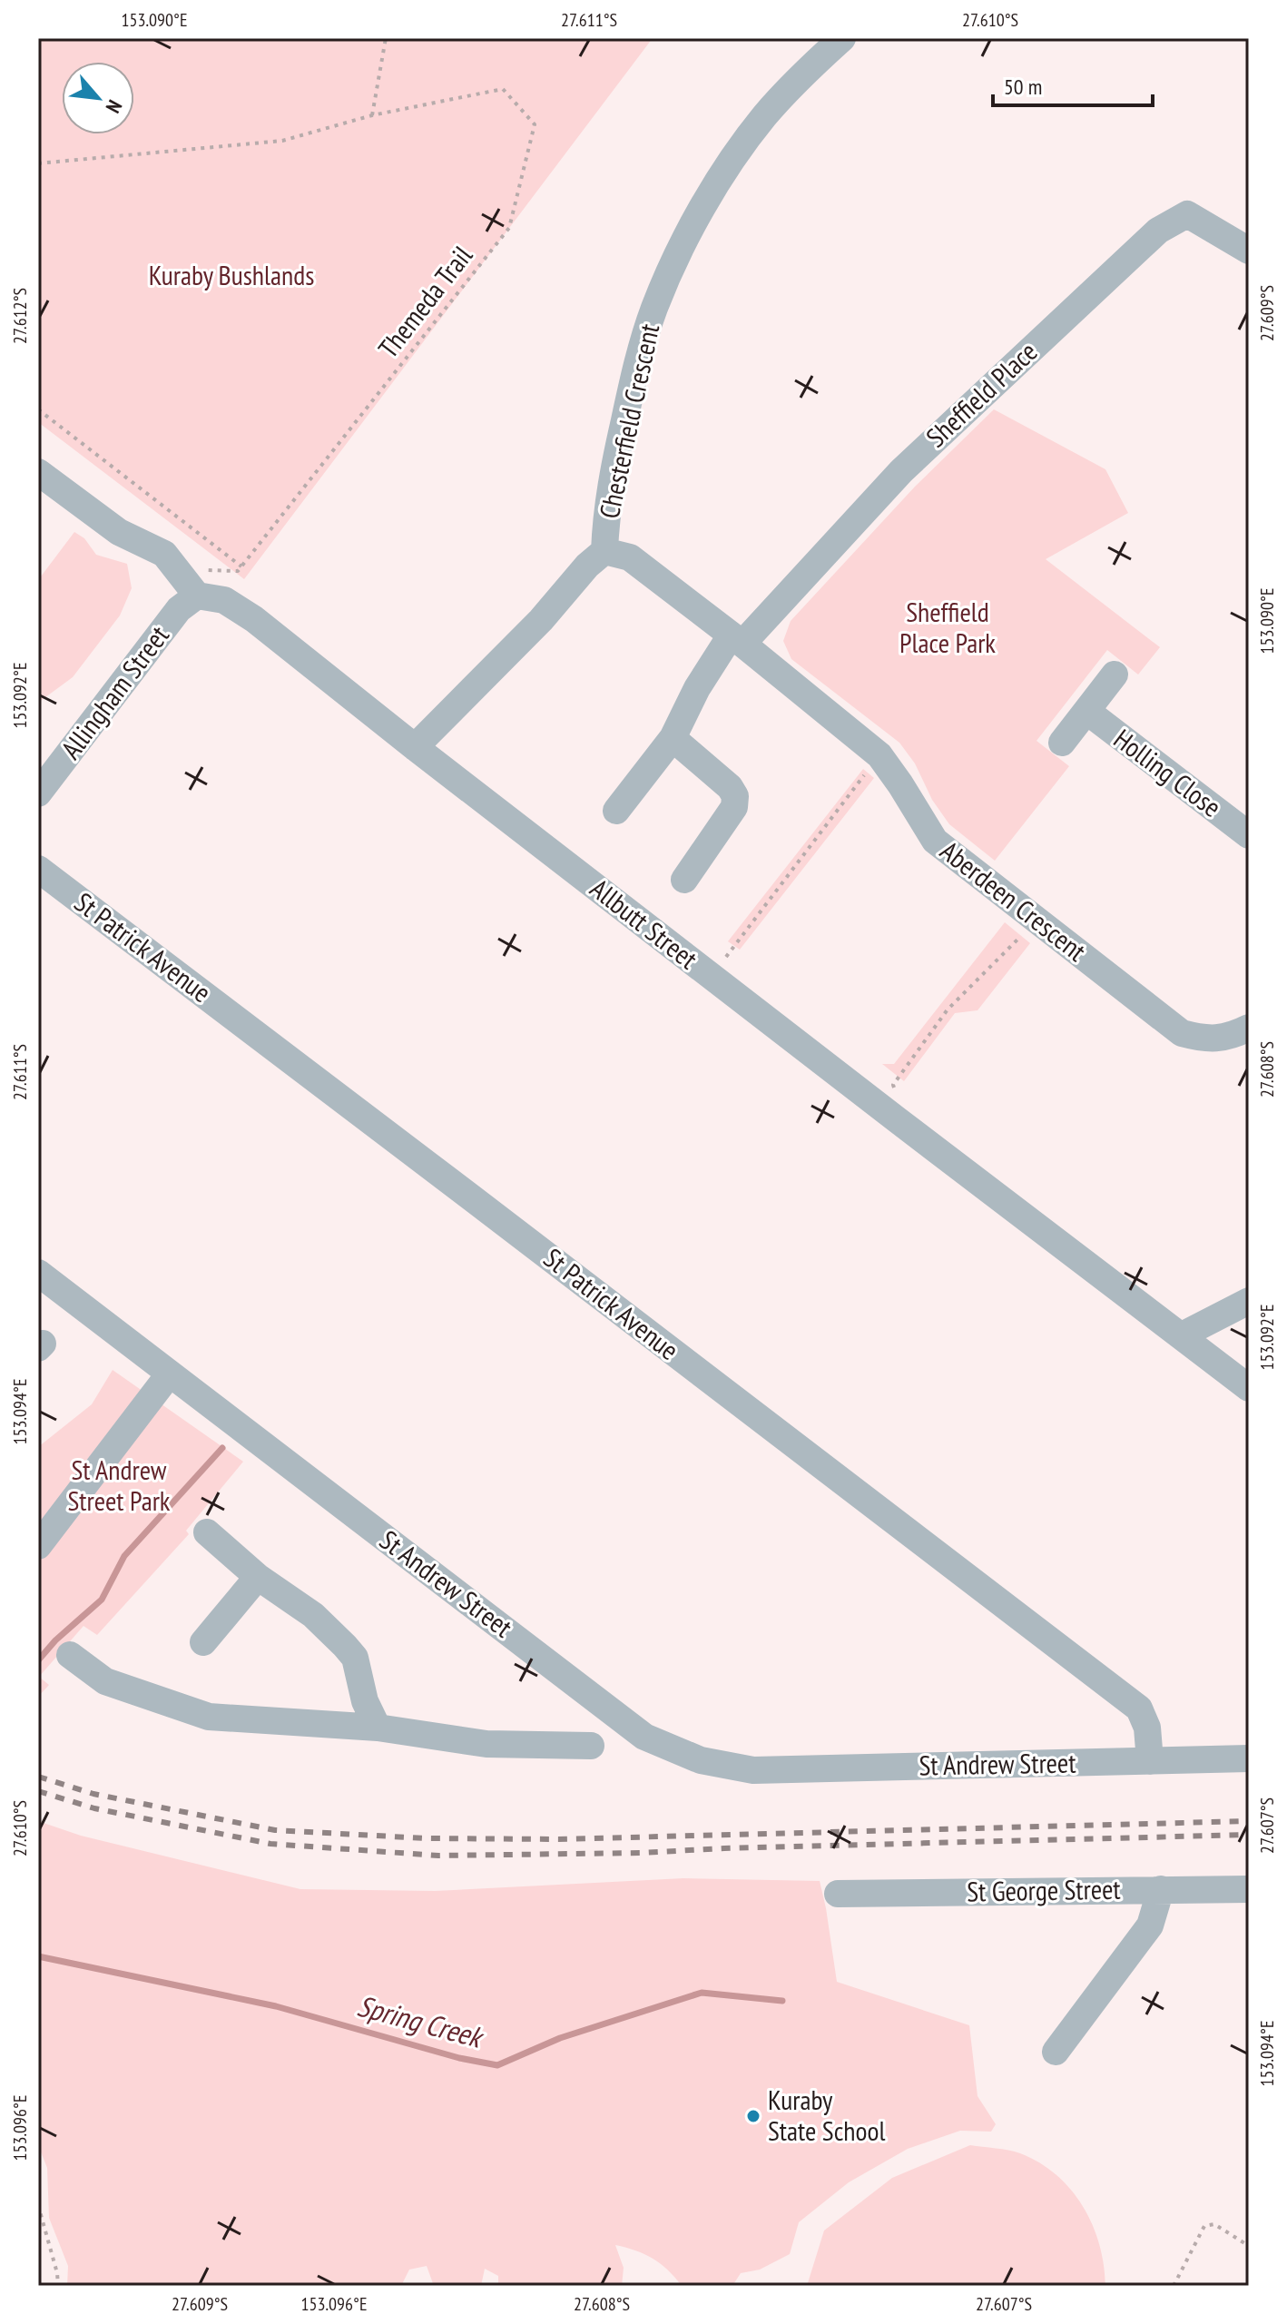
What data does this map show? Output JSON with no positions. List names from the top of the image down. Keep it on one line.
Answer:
{"streets":{"street":["Sheffield Place","Chesterfield Crescent","Allingham Street","Holling Close","Aberdeen Crescent","Allbutt Street","St Patrick Avenue","St Andrew Street","St George Street"],"path":["Themeda Trail"]},"crossings":[["Sheffield Place","Aberdeen Crescent"],["Chesterfield Crescent","Aberdeen Crescent"],["Chesterfield Crescent","Allbutt Street"],["Allingham Street","Allbutt Street"],["St Patrick Avenue","St Andrew Street"]],"water":["Spring Creek"],"parks":["Kuraby Bushlands","Sheffield Place Park","St Andrew Street Park"],"places":["Kuraby State School"],"scale_bar":"50 m","north":"bottom right","coordinates":["153.090°E","27.611°S","27.610°S","27.609°S","27.612°S","153.092°E","27.608°S","153.094°E","27.607°S","153.096°E"]}
